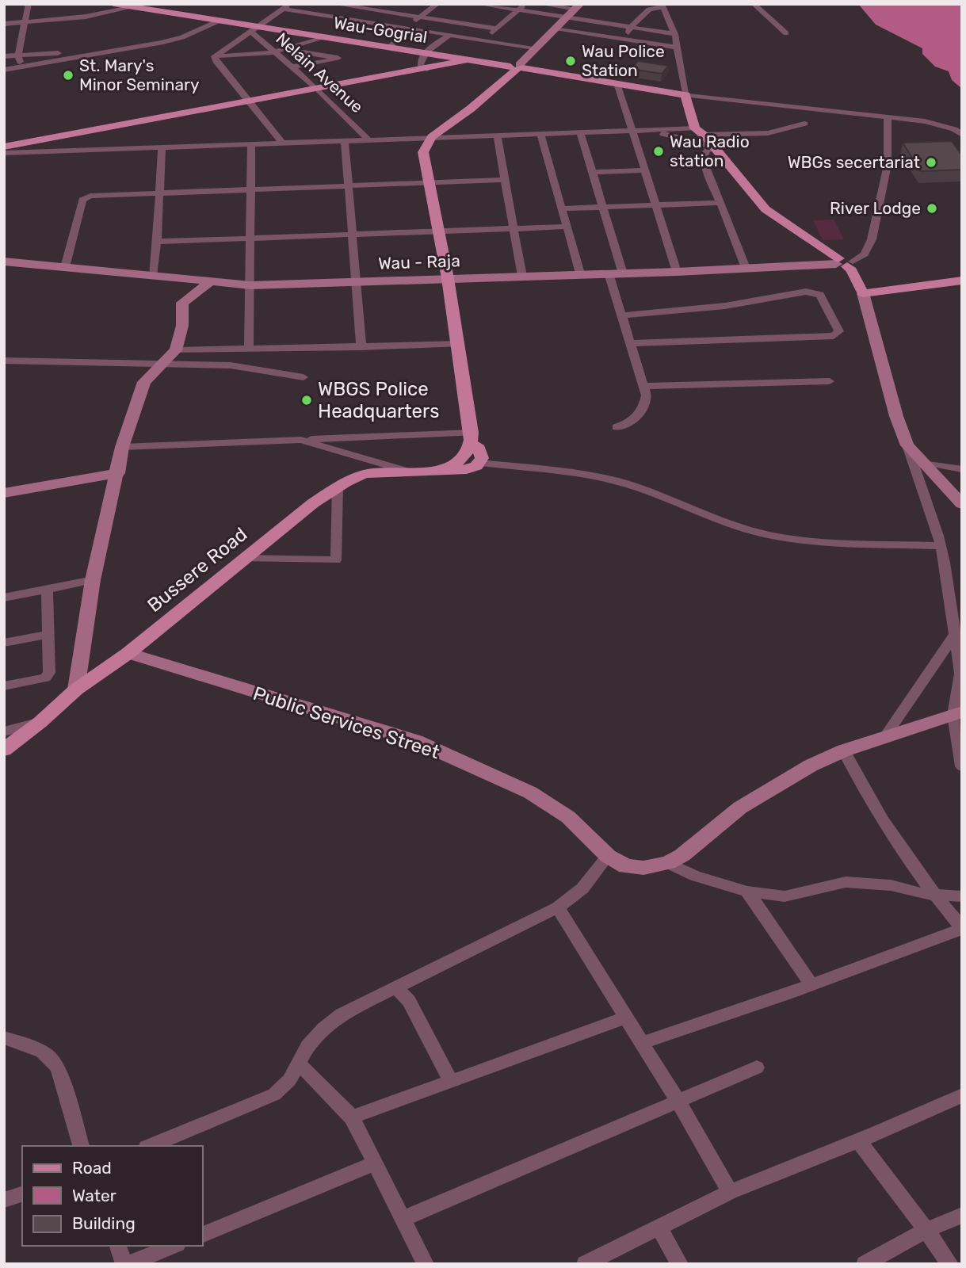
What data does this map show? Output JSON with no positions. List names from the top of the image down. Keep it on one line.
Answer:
{"streets":{"main road":["Wau-Gogrial","Bussere Road"],"street":["Nelain Avenue","Wau - Raja","Public Services Street"]},"crossings":[["Wau-Gogrial","Nelain Avenue"],["Bussere Road","Public Services Street"]],"places":["Wau Police Station","St. Mary's Minor Seminary","Wau Radio station","WBGs secertariat","River Lodge","WBGS Police Headquarters"],"legend":["Road","Water","Building"]}
